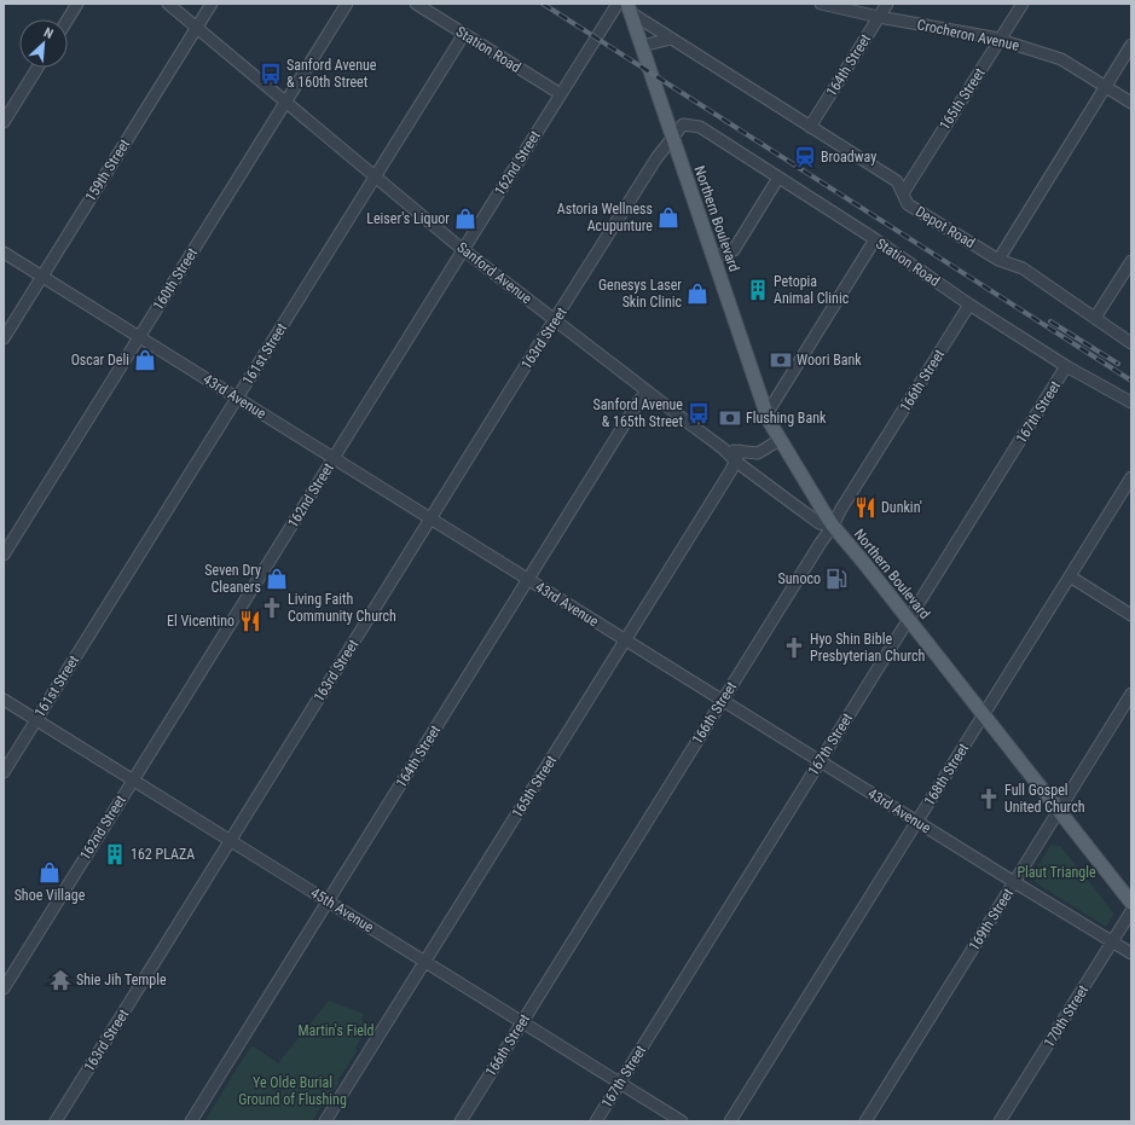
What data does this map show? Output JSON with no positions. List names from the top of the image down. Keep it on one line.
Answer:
{"streets":{"main road":["Northern Boulevard"],"street":["Crocheron Avenue","Station Road","164th Street","165th Street","162nd Street","159th Street","Depot Road","Sanford Avenue","160th Street","163rd Street","161st Street","166th Street","43rd Avenue","167th Street","168th Street","45th Avenue","169th Street","170th Street"]},"crossings":[["Crocheron Avenue","164th Street"],["Crocheron Avenue","165th Street"],["Station Road","162nd Street"],["Station Road","163rd Street"],["Station Road","161st Street"],["Station Road","166th Street"],["Station Road","167th Street"],["164th Street","Depot Road"],["164th Street","Sanford Avenue"],["164th Street","43rd Avenue"],["164th Street","45th Avenue"],["165th Street","Depot Road"],["165th Street","Sanford Avenue"],["165th Street","43rd Avenue"],["165th Street","45th Avenue"],["162nd Street","Sanford Avenue"],["162nd Street","43rd Avenue"],["162nd Street","45th Avenue"],["159th Street","Sanford Avenue"],["159th Street","43rd Avenue"],["Northern Boulevard","Depot Road"],["Northern Boulevard","Sanford Avenue"],["Northern Boulevard","163rd Street"],["Northern Boulevard","166th Street"],["Northern Boulevard","167th Street"],["Northern Boulevard","168th Street"],["Northern Boulevard","169th Street"],["Sanford Avenue","160th Street"],["Sanford Avenue","163rd Street"],["Sanford Avenue","161st Street"],["Sanford Avenue","166th Street"],["160th Street","43rd Avenue"],["163rd Street","43rd Avenue"],["163rd Street","45th Avenue"],["161st Street","43rd Avenue"],["161st Street","45th Avenue"],["166th Street","43rd Avenue"],["166th Street","45th Avenue"],["43rd Avenue","167th Street"],["43rd Avenue","168th Street"],["43rd Avenue","169th Street"],["43rd Avenue","170th Street"],["167th Street","45th Avenue"]],"parks":["Plaut Triangle","Martin's Field","Ye Olde Burial Ground of Flushing"],"places":{"bus stop":["Sanford Avenue & 160th Street","Sanford Avenue & 165th Street"],"station":["Broadway"],"shop":["Astoria Wellness Acupunture","Leiser's Liquor","Genesys Laser Skin Clinic","Oscar Deli","Seven Dry Cleaners","Shoe Village"],"building":["Petopia Animal Clinic","162 PLAZA"],"bank":["Woori Bank","Flushing Bank"],"restaurant":["Dunkin'","El Vicentino"],"fuel station":["Sunoco"],"church":["Living Faith Community Church","Hyo Shin Bible Presbyterian Church","Full Gospel United Church"],"temple":["Shie Jih Temple"]},"north":"top right"}
